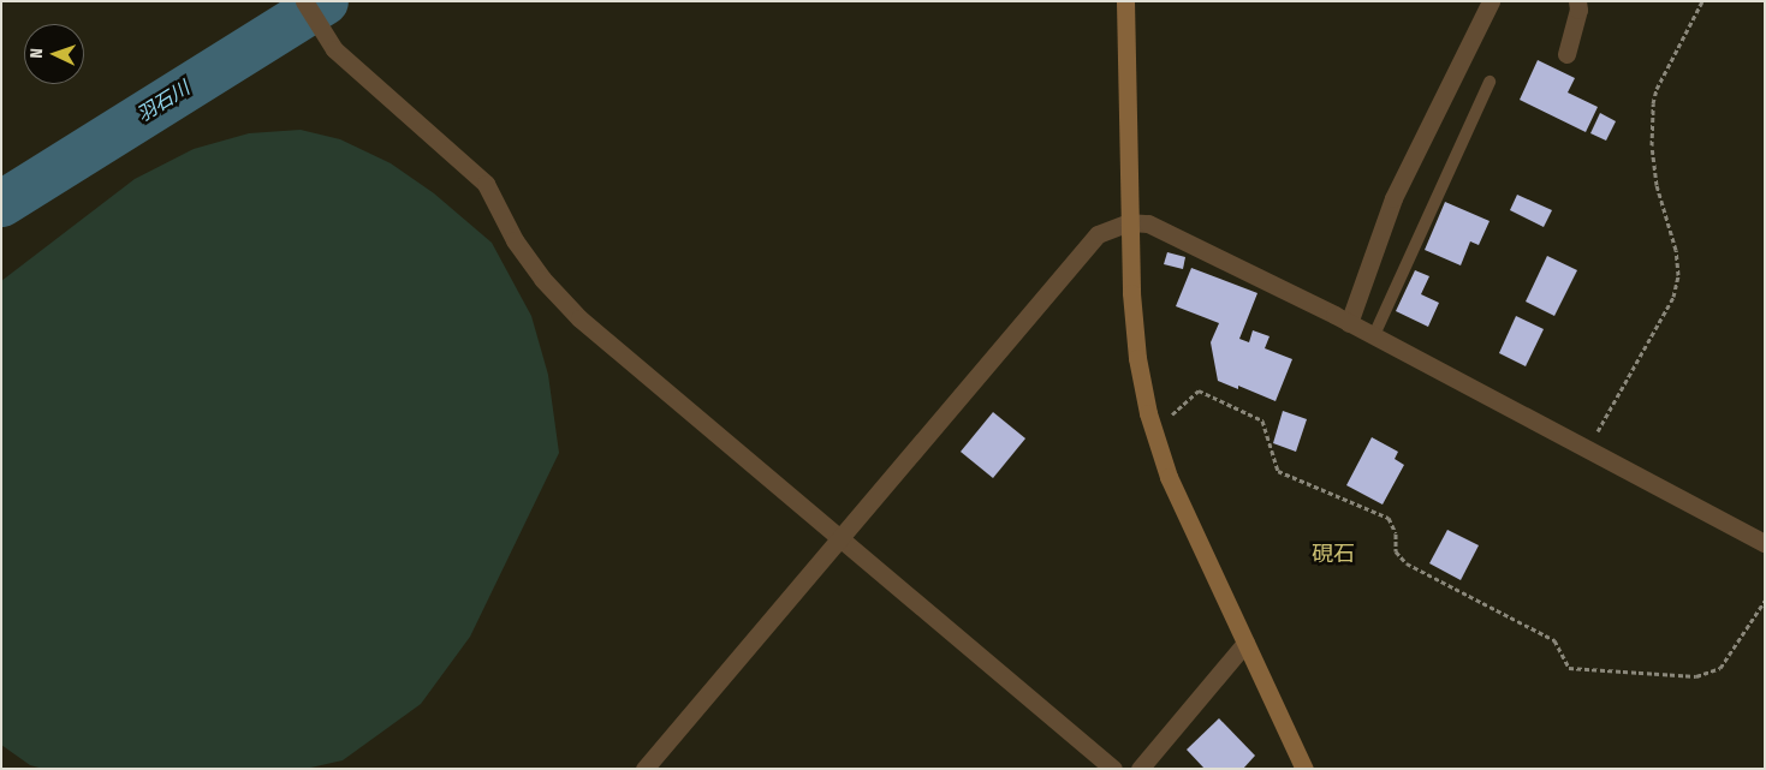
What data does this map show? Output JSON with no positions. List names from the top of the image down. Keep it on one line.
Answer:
{"districts":["硯石"],"water":["羽石川"],"north":"left"}
